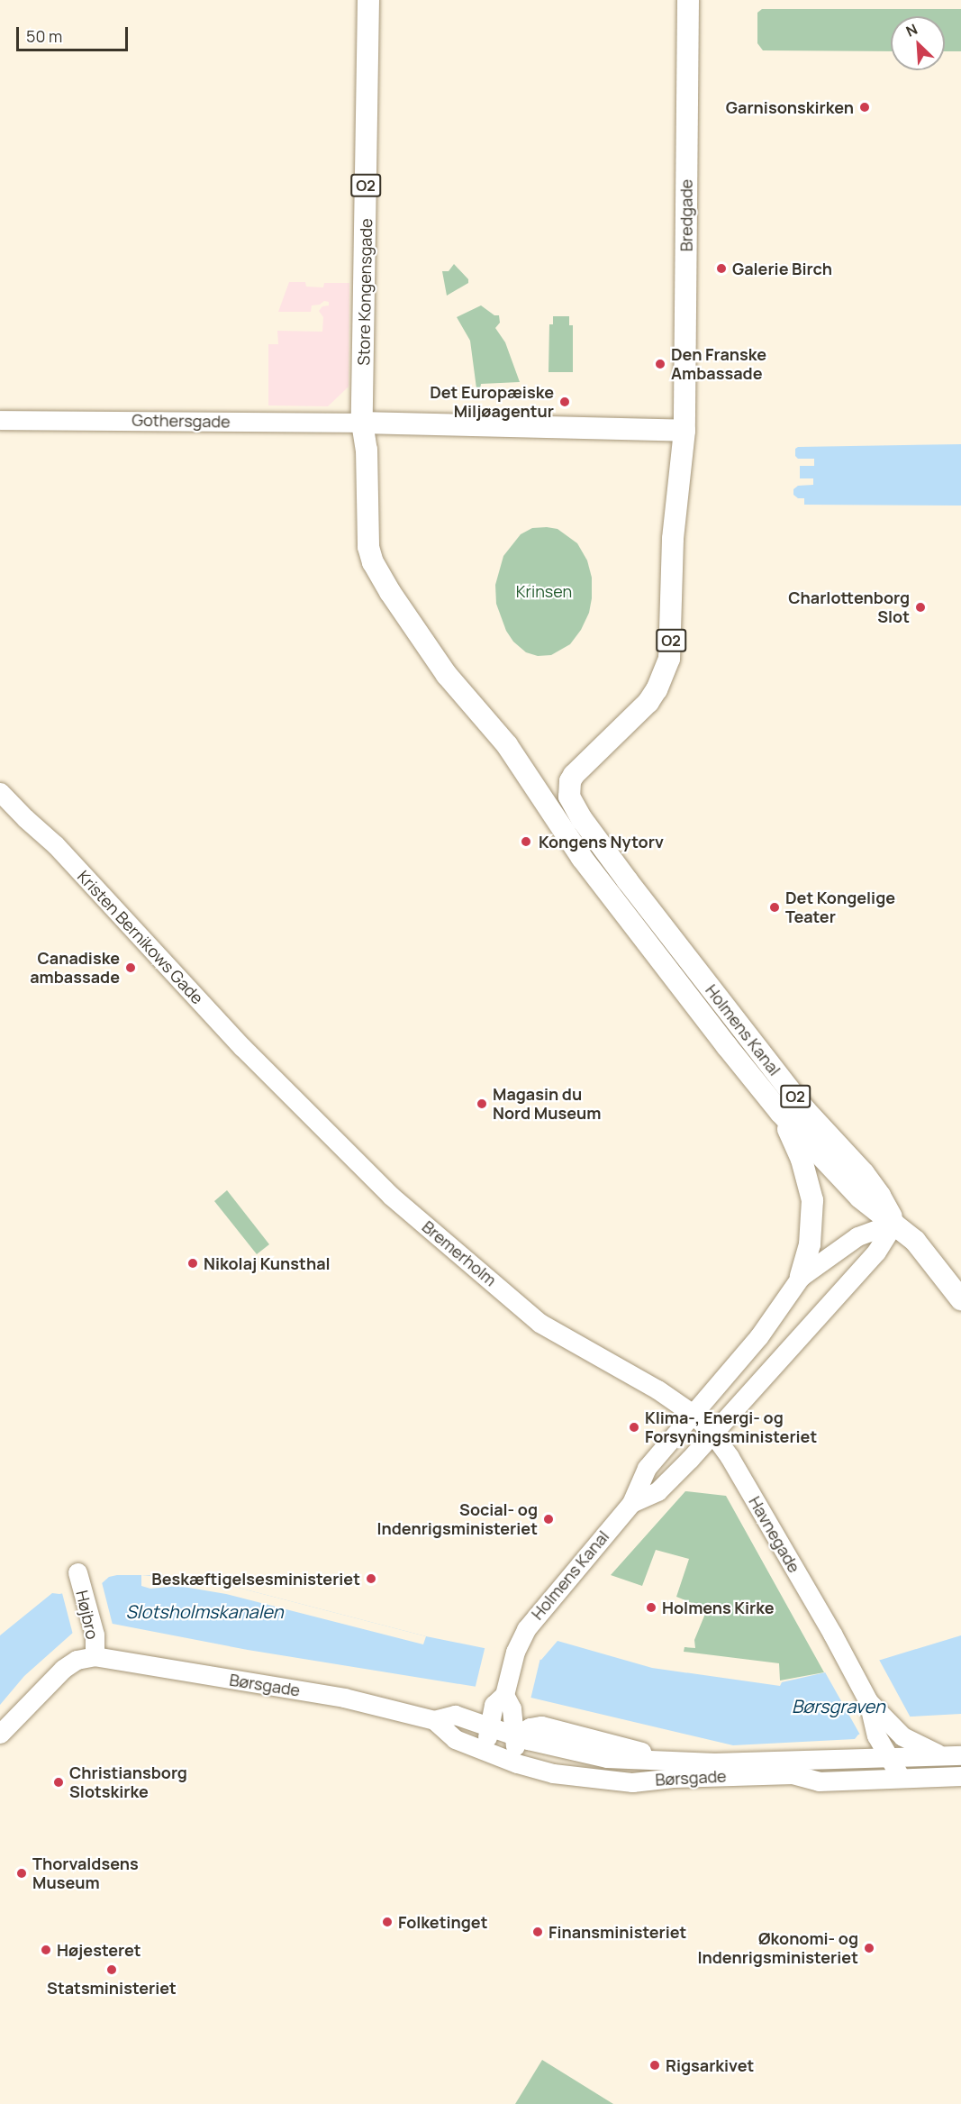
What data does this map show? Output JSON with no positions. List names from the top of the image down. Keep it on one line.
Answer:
{"streets":{"main road":["O2","Bredgade","Store Kongensgade","Holmens Kanal"],"street":["Gothersgade","Kristen Bernikows Gade","Bremerholm","Havnegade","Højbro","Børsgade"]},"crossings":[["O2","Bredgade"],["O2","Store Kongensgade"],["O2","Gothersgade"],["O2","Holmens Kanal"],["Store Kongensgade","Gothersgade"],["Kristen Bernikows Gade","Bremerholm"],["Holmens Kanal","Bremerholm"],["Holmens Kanal","Havnegade"],["Bremerholm","Havnegade"],["Højbro","Børsgade"]],"water":["Slotsholmskanalen","Børsgraven"],"parks":["Krinsen"],"places":["Garnisonskirken","Galerie Birch","Den Franske Ambassade","Det Europæiske Miljøagentur","Charlottenborg Slot","Kongens Nytorv","Det Kongelige Teater","Canadiske ambassade","Magasin du Nord Museum","Nikolaj Kunsthal","Klima-, Energi- og Forsyningsministeriet","Social- og Indenrigsministeriet","Beskæftigelsesministeriet","Holmens Kirke","Christiansborg Slotskirke","Thorvaldsens Museum","Folketinget","Finansministeriet","Økonomi- og Indenrigsministeriet","Højesteret","Statsministeriet","Rigsarkivet"],"scale_bar":"50 m","north":"top left"}
